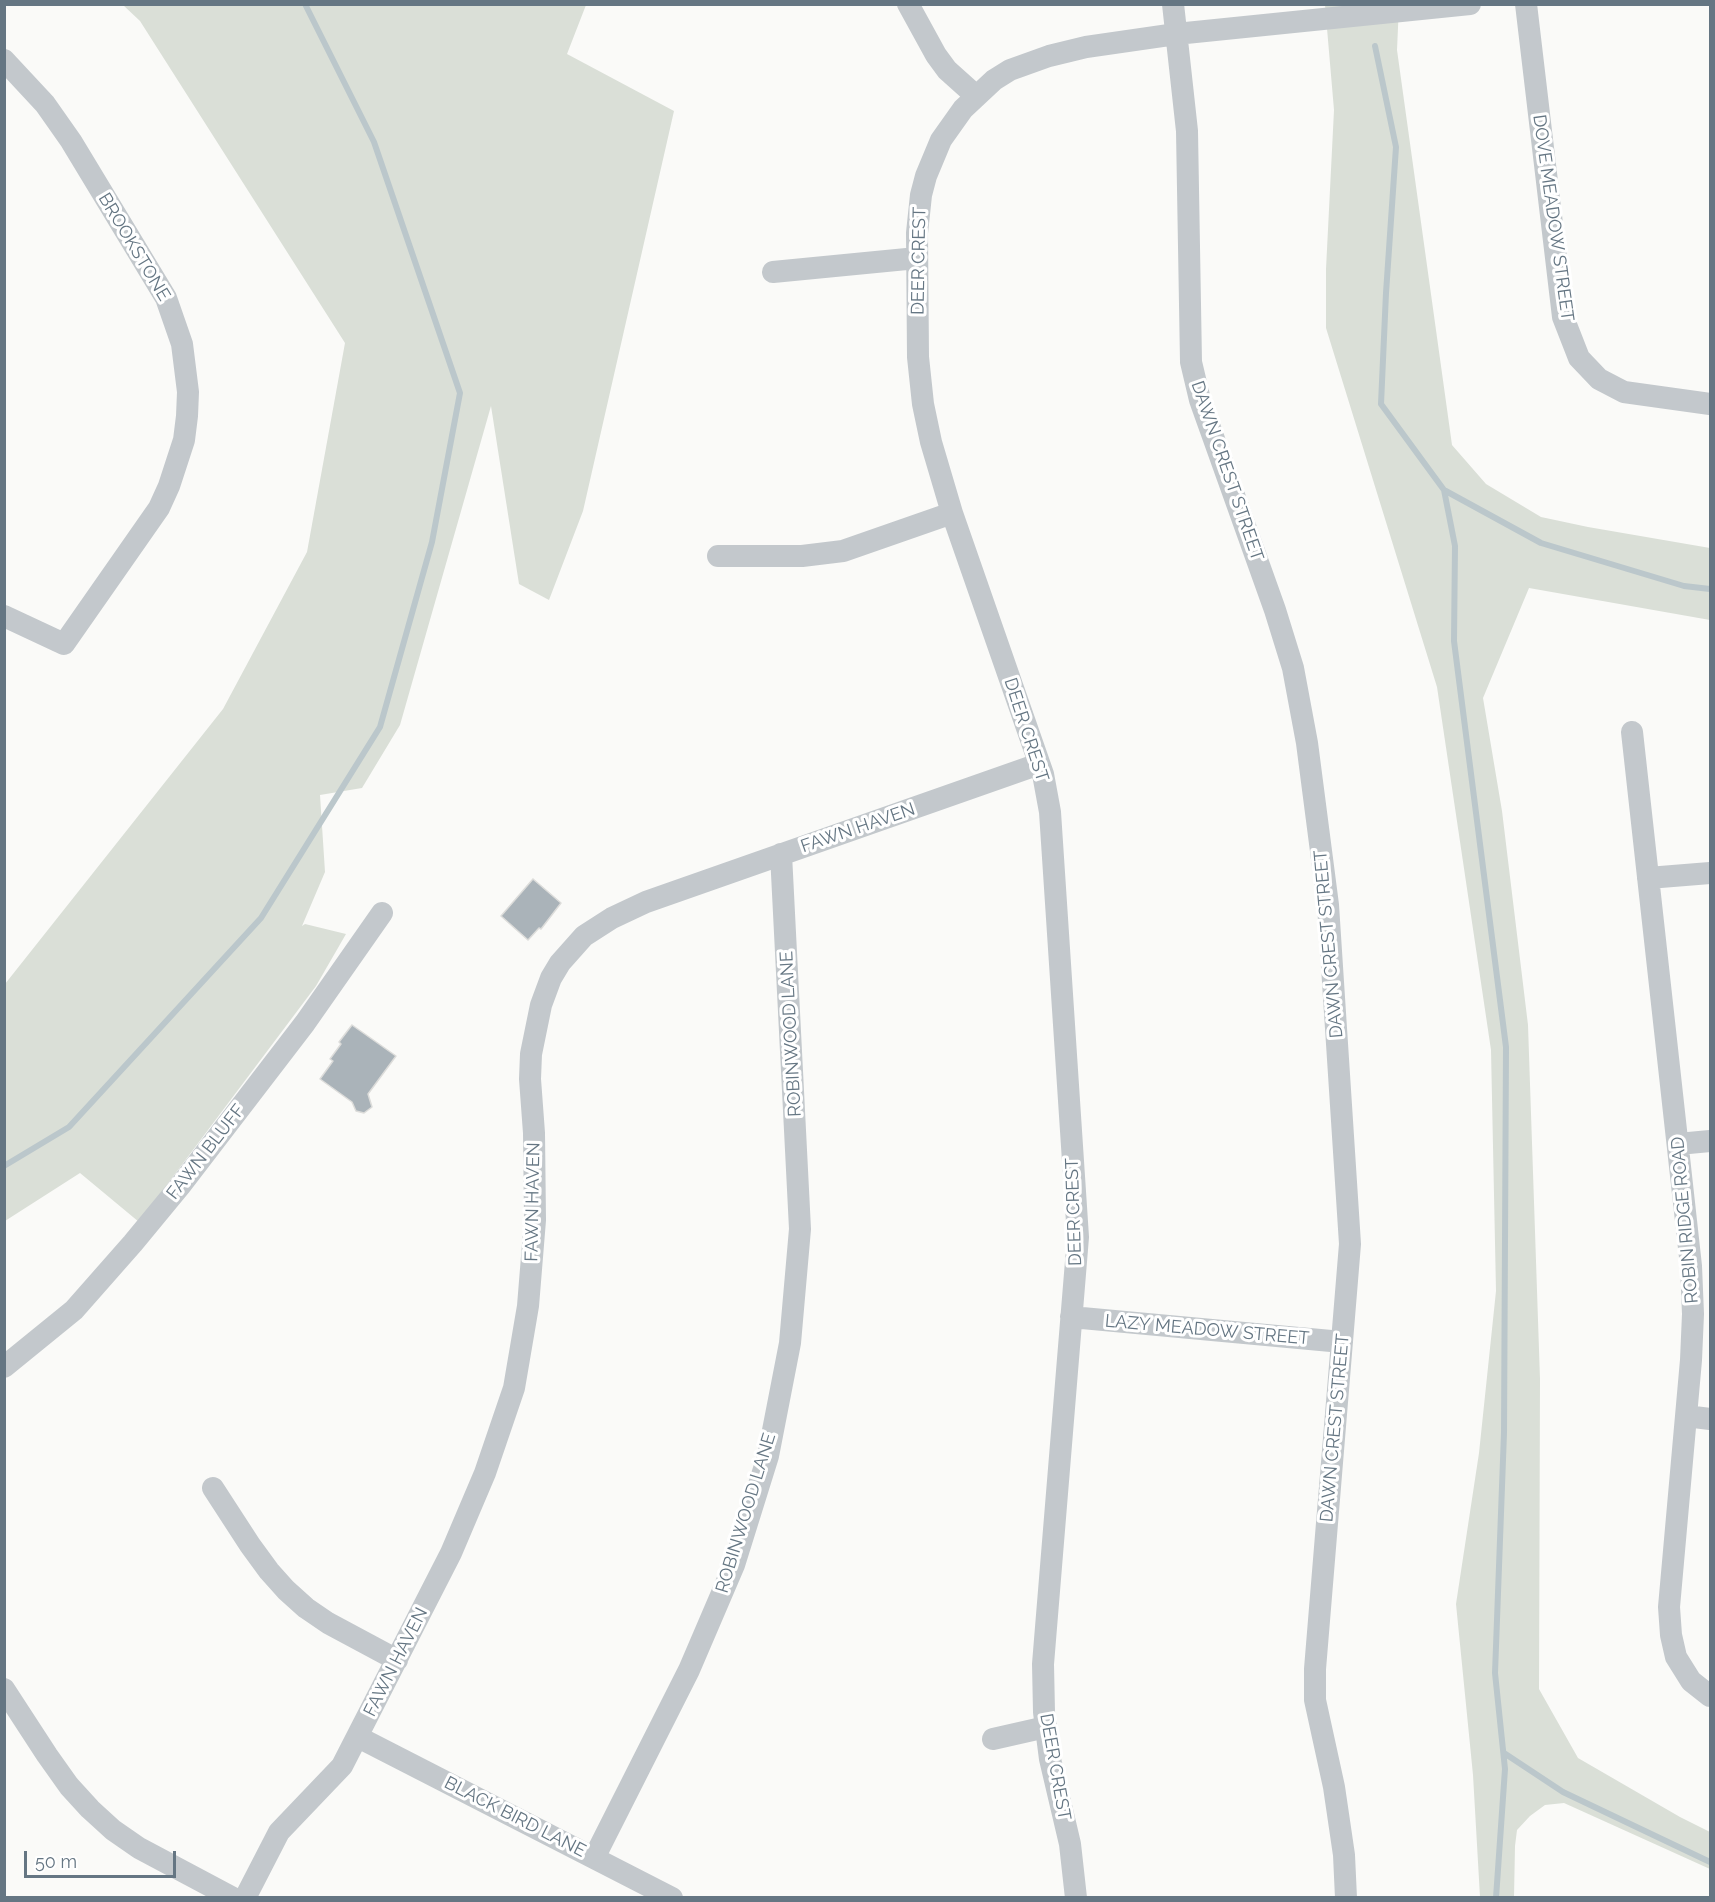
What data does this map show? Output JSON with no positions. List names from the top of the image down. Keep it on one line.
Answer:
{"streets":{"street":["DOVE MEADOW STREET","BROOKSTONE","DEER CREST","DAWN CREST STREET","FAWN HAVEN","ROBINWOOD LANE","FAWN BLUFF","ROBIN RIDGE ROAD","LAZY MEADOW STREET","BLACK BIRD LANE"]},"crossings":[["DEER CREST","DAWN CREST STREET"],["DEER CREST","FAWN HAVEN"],["DEER CREST","LAZY MEADOW STREET"],["DAWN CREST STREET","LAZY MEADOW STREET"],["FAWN HAVEN","ROBINWOOD LANE"],["FAWN HAVEN","BLACK BIRD LANE"],["ROBINWOOD LANE","BLACK BIRD LANE"]],"scale_bar":"50 m"}
